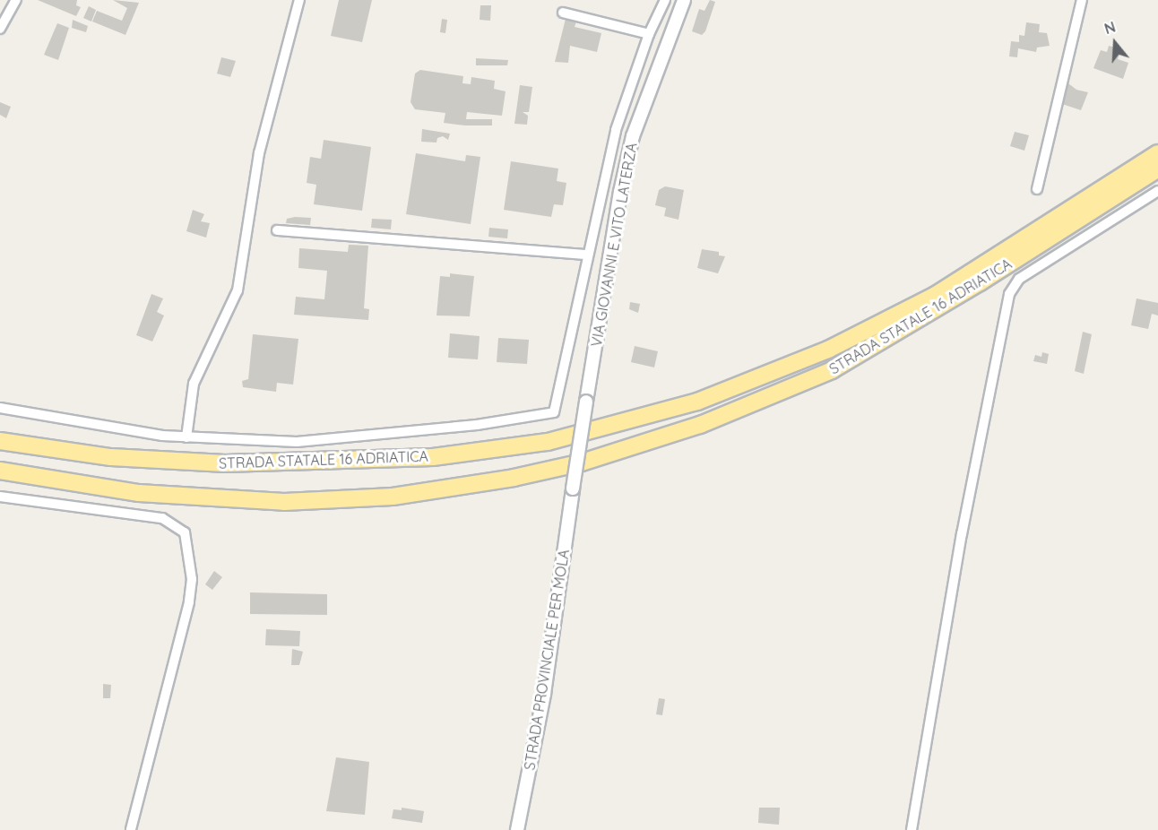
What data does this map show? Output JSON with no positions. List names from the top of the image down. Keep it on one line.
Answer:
{"streets":{"highway":["STRADA STATALE 16 ADRIATICA"],"street":["VIA GIOVANNI E VITO LATERZA","STRADA PROVINCIALE PER MOLA"]},"crossings":[["VIA GIOVANNI E VITO LATERZA","STRADA PROVINCIALE PER MOLA"]],"north":"top"}
